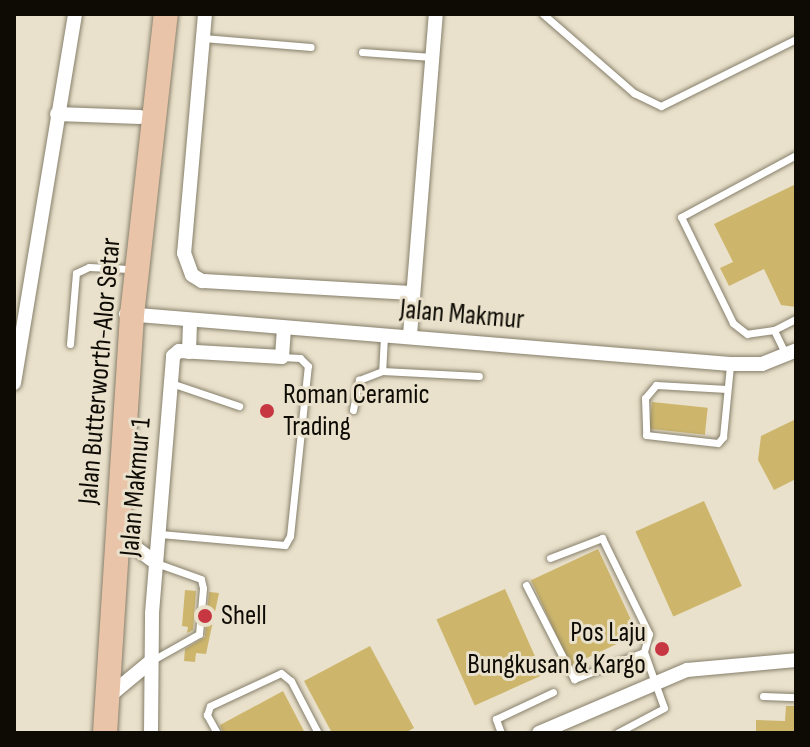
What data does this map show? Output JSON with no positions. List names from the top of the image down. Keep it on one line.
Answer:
{"streets":{"main road":["Jalan Butterworth-Alor Setar"],"street":["Jalan Makmur","Jalan Makmur 1"]},"crossings":[["Jalan Makmur","Jalan Butterworth-Alor Setar"]],"places":["Roman Ceramic Trading","Shell","Pos Laju Bungkusan & Kargo"]}
